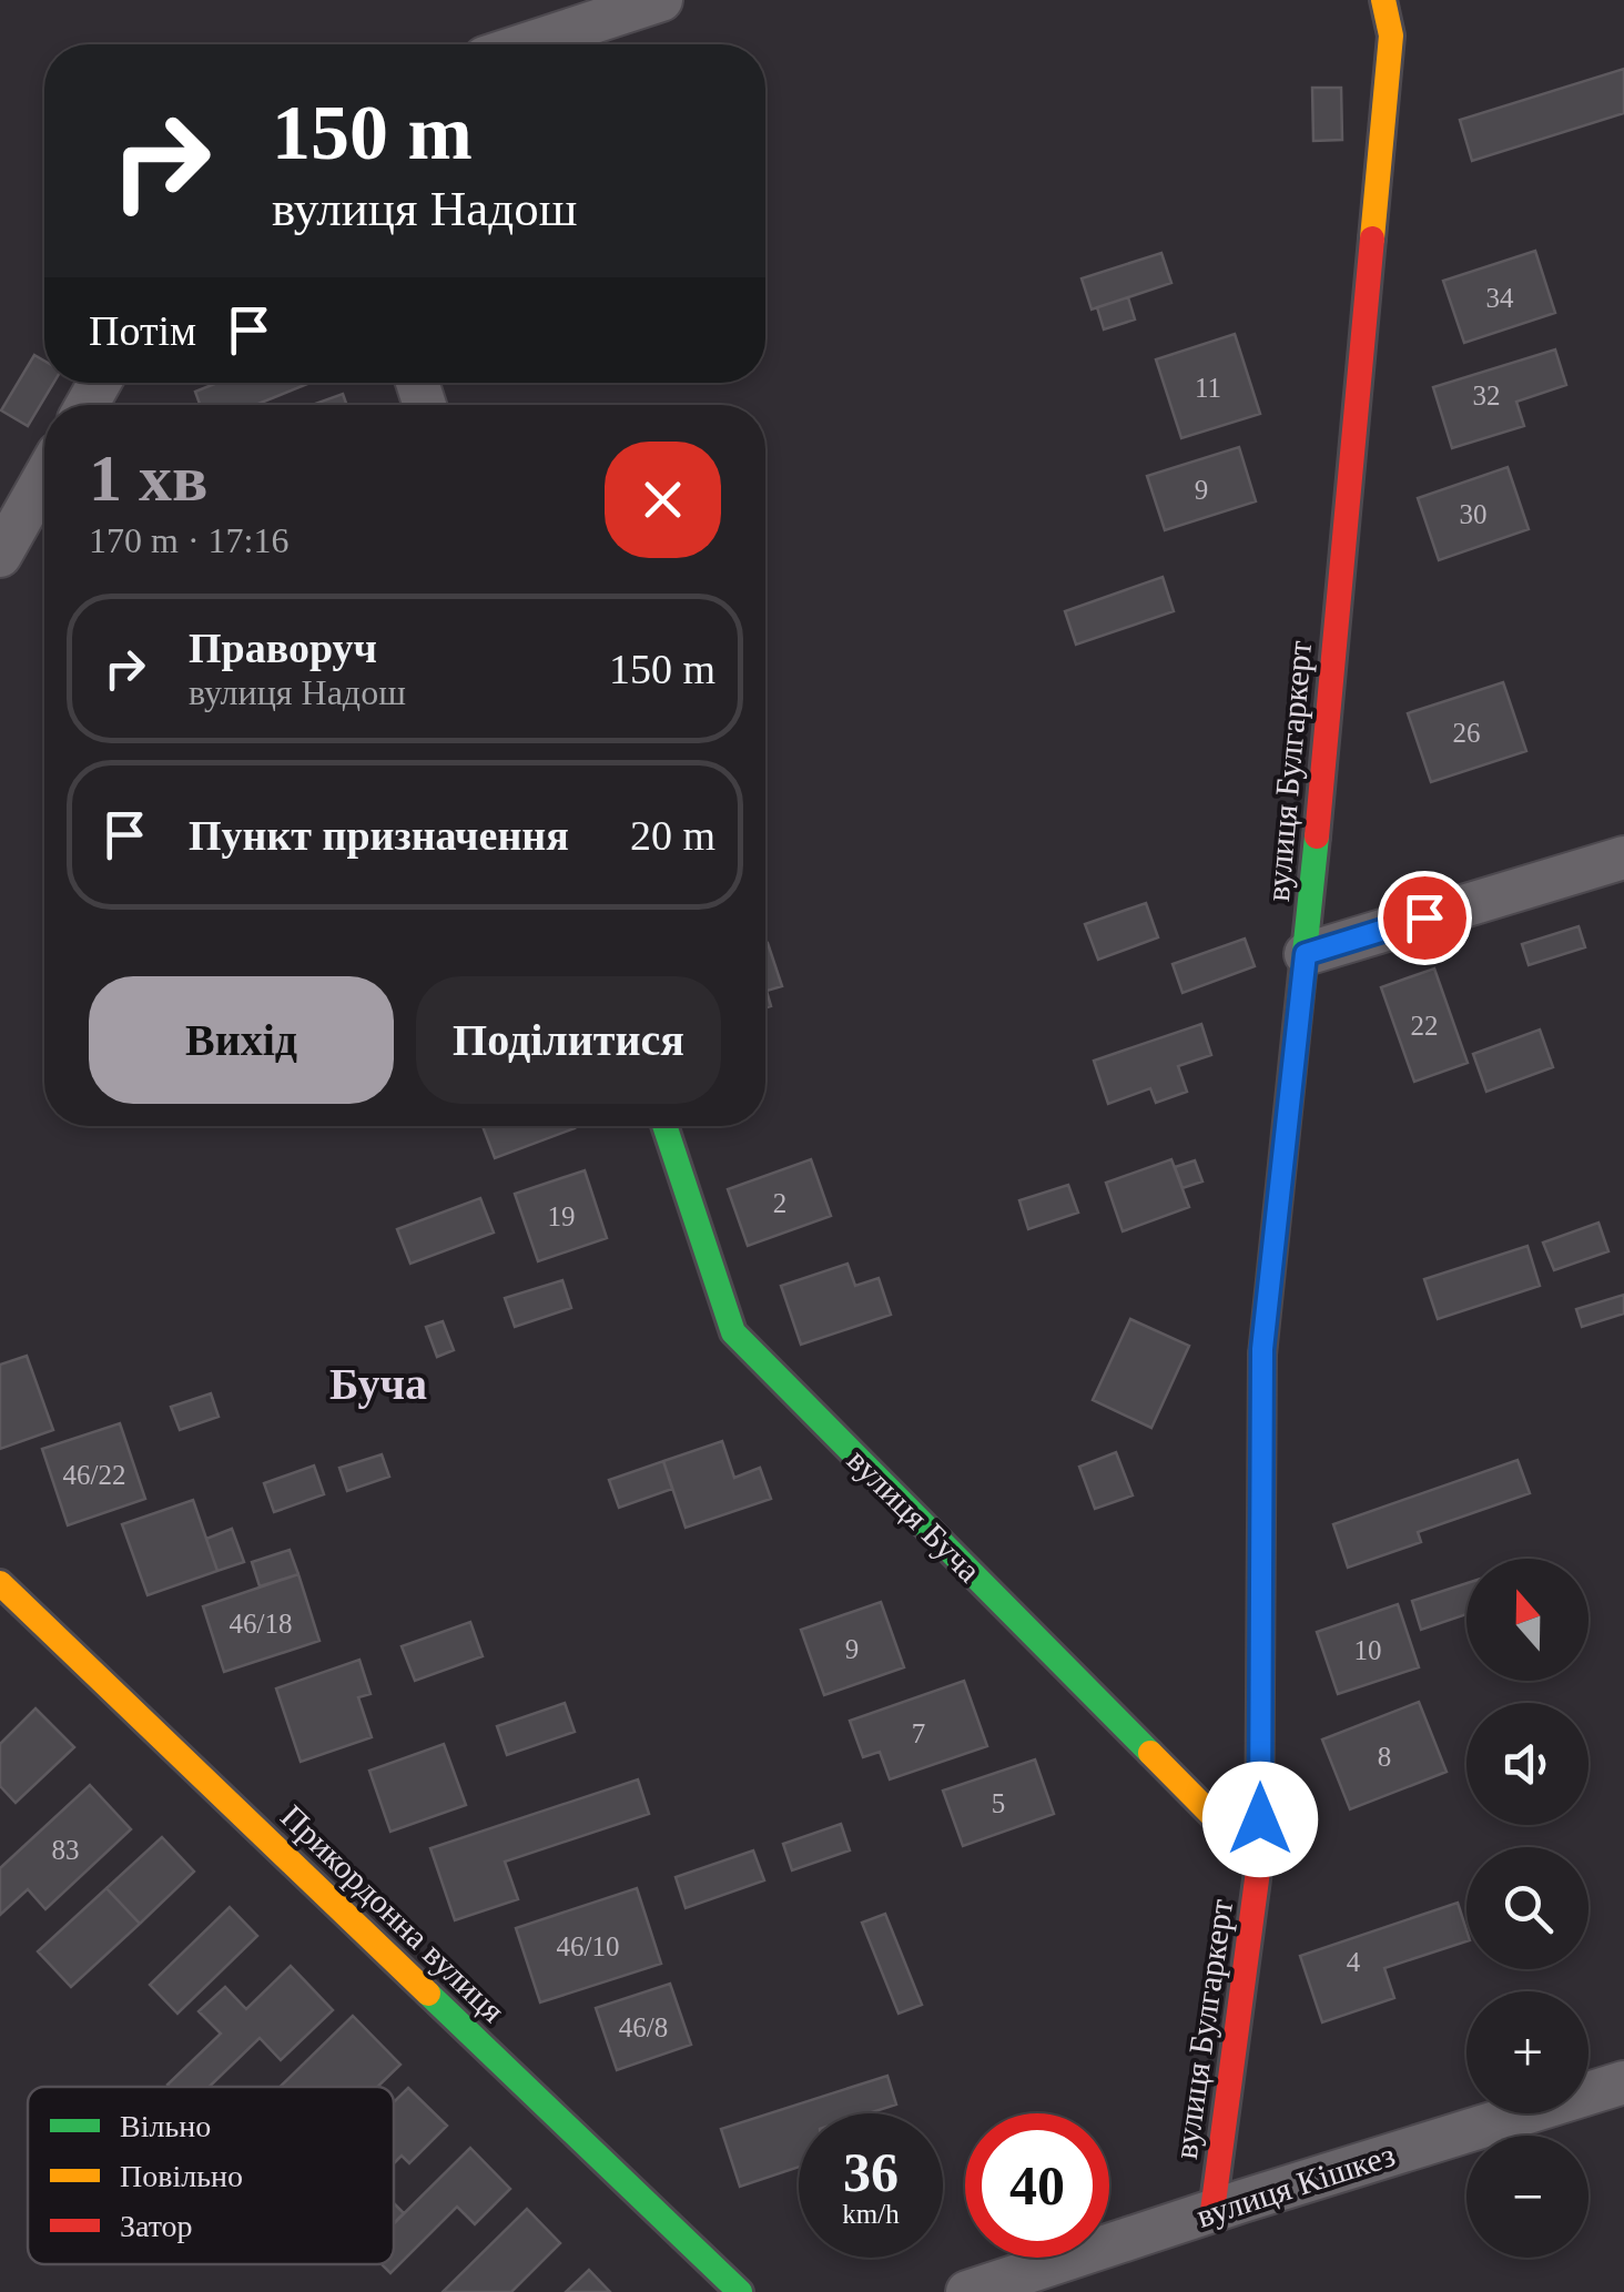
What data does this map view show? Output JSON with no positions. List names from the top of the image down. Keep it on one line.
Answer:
{"streets":{"street":["вулиця Булгаркерт","вулиця Буча","Прикордонна вулиця","вулиця Кішкез"]},"crossings":[["вулиця Булгаркерт","вулиця Буча"],["вулиця Булгаркерт","вулиця Кішкез"]],"districts":["Буча"],"house_numbers":["34","11","32","9","30","26","22","2","19","46/22","46/18","9","10","7","8","5","83","46/10","4","46/8"],"legend":["Вільно","Повільно","Затор"],"north":"top","page":{"turn":["150 m","вулиця Надош"],"then":"Потім","heading":["1 хв","170 m · 17:16"],"list":[{"name":"Праворуч","note":"вулиця Надош","value":"150 m"},{"name":"Пункт призначення","value":"20 m"}],"buttons":["Вихід","Поділитися"],"map_buttons":["+","−"],"speed":"36 km/h","limit":"40"}}
